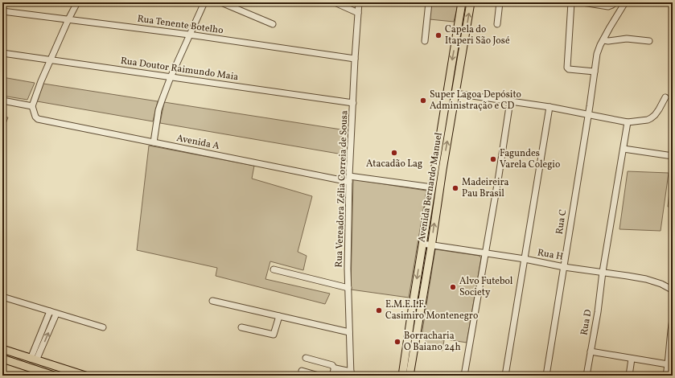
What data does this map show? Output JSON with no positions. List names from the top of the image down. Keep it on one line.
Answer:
{"streets":{"main road":["Avenida Bernardo Manuel"],"street":["Rua Tenente Botelho","Rua Doutor Raimundo Maia","Avenida A","Rua Vereadora Zélia Correia de Sousa","Rua C","Rua H","Rua D"]},"crossings":[["Rua Tenente Botelho","Rua Vereadora Zélia Correia de Sousa"],["Rua Doutor Raimundo Maia","Rua Vereadora Zélia Correia de Sousa"],["Avenida A","Avenida Bernardo Manuel"],["Avenida A","Rua Vereadora Zélia Correia de Sousa"],["Avenida Bernardo Manuel","Rua H"],["Rua C","Rua H"],["Rua H","Rua D"]],"places":["Capela do Itaperi São José","Super Lagoa Depósito Administração e CD","Atacadão Lag","Fagundes Varela Colegio","Madeireira Pau Brasil","Alvo Futebol Society","E.M.E.I.F. Casimiro Montenegro","Borracharia O Baiano 24h"]}
